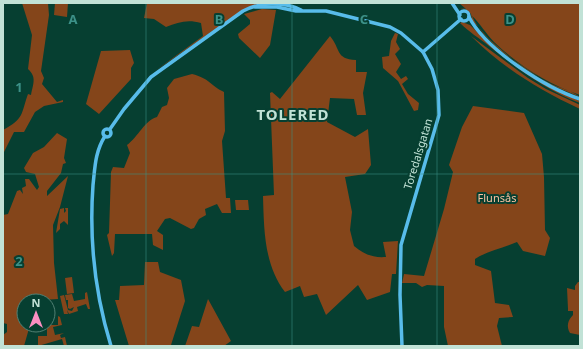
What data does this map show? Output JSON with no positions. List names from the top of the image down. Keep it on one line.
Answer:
{"streets":{"street":["Toredalsgatan"]},"districts":["TOLERED"],"parks":["Flunsås"],"north":"top","grid":{"columns":["A","B","C","D"],"rows":["1","2"]}}
